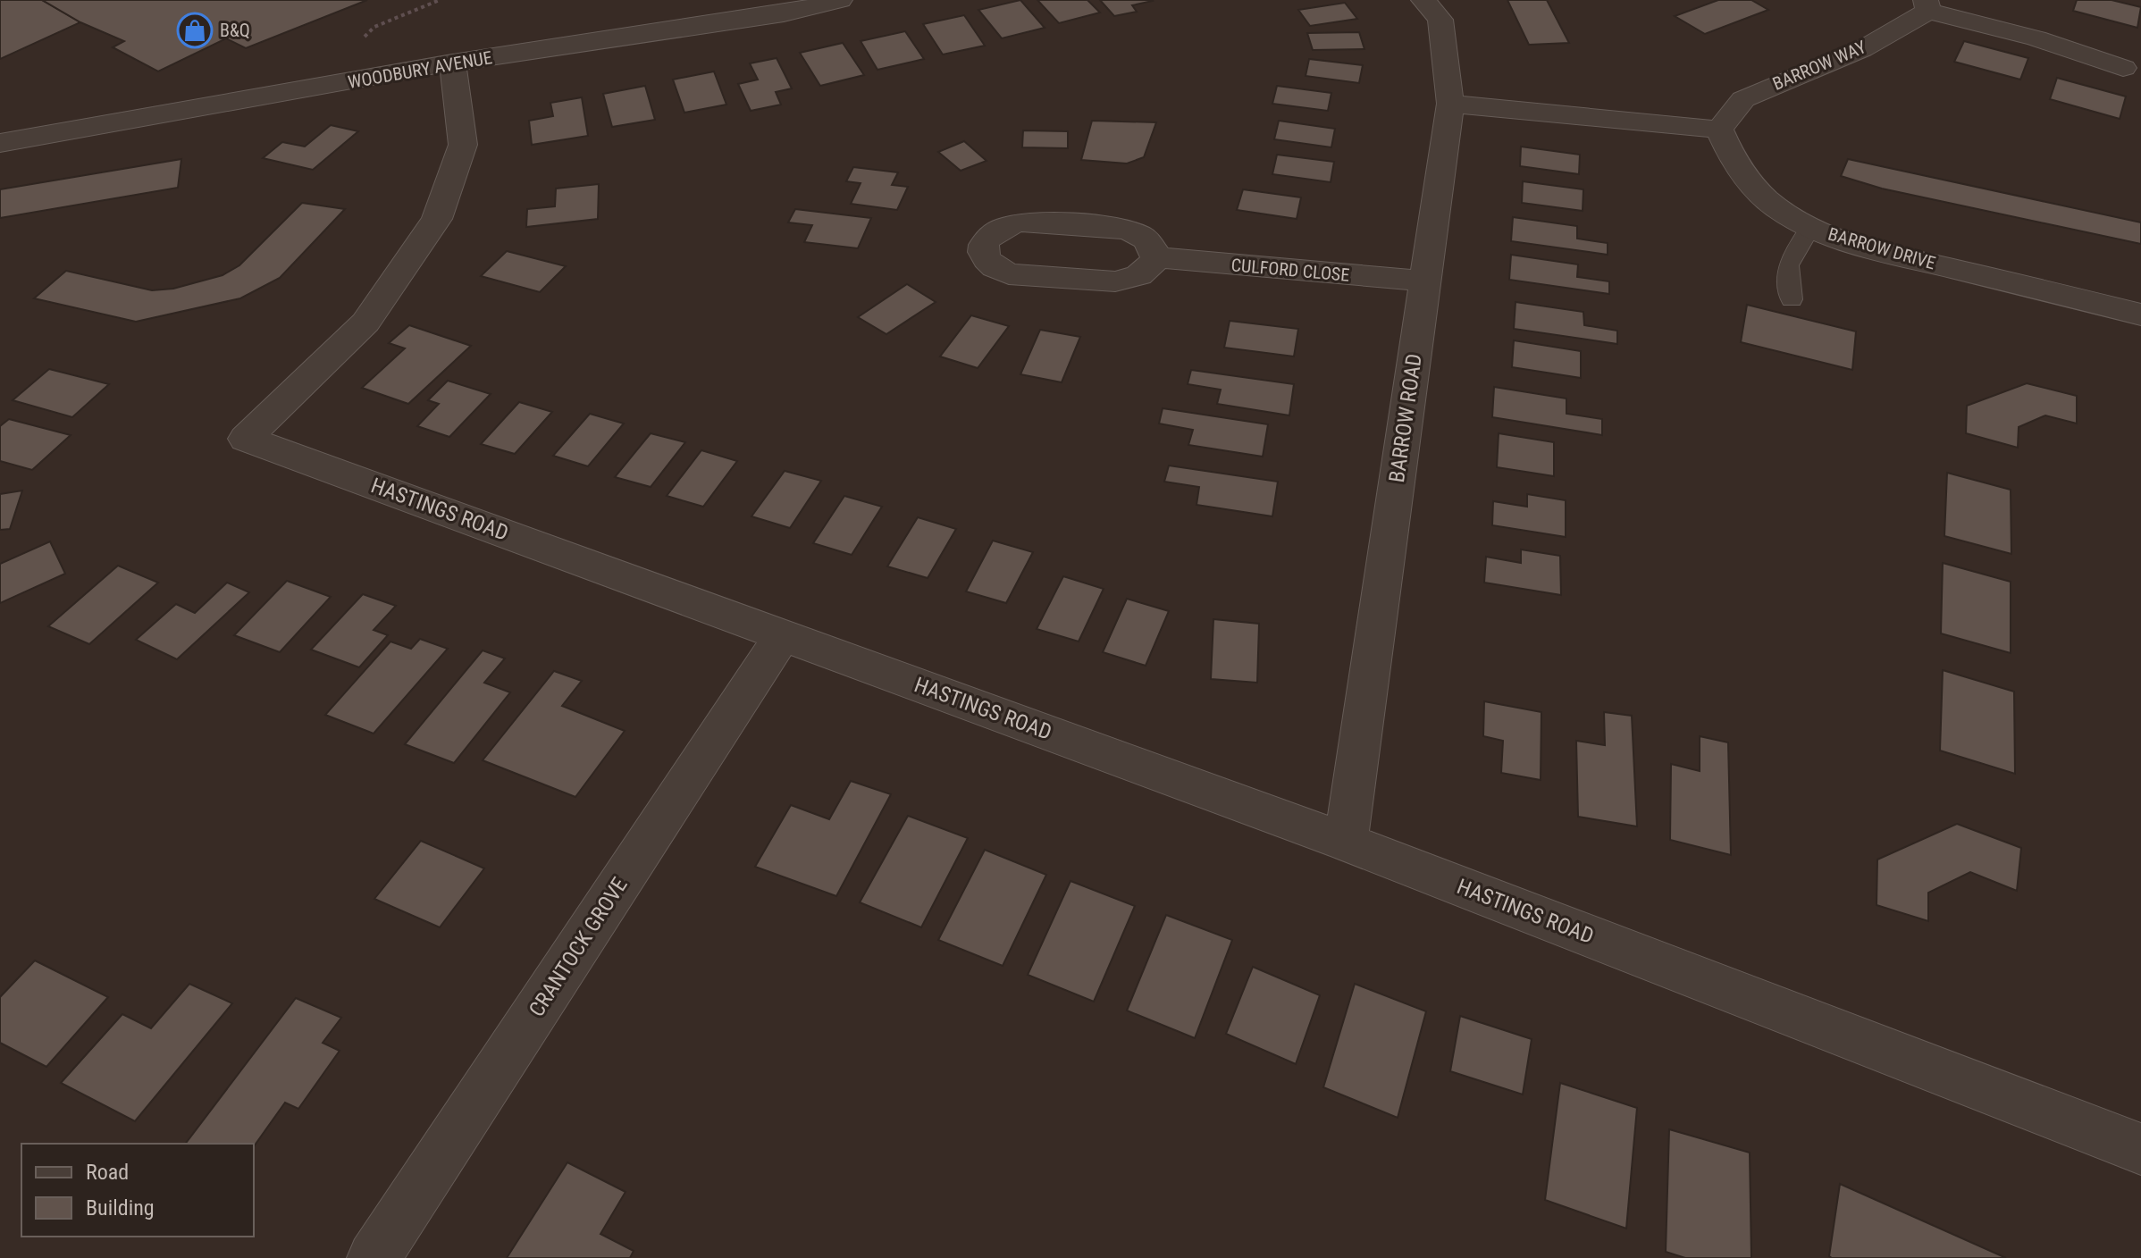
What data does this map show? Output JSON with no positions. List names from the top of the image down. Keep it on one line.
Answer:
{"streets":{"street":["BARROW WAY","WOODBURY AVENUE","BARROW DRIVE","CULFORD CLOSE","BARROW ROAD","HASTINGS ROAD","CRANTOCK GROVE"]},"crossings":[["BARROW WAY","BARROW DRIVE"],["WOODBURY AVENUE","HASTINGS ROAD"],["CULFORD CLOSE","BARROW ROAD"],["BARROW ROAD","HASTINGS ROAD"],["HASTINGS ROAD","CRANTOCK GROVE"]],"places":{"shop":["B&Q"]},"legend":["Road","Building"]}
